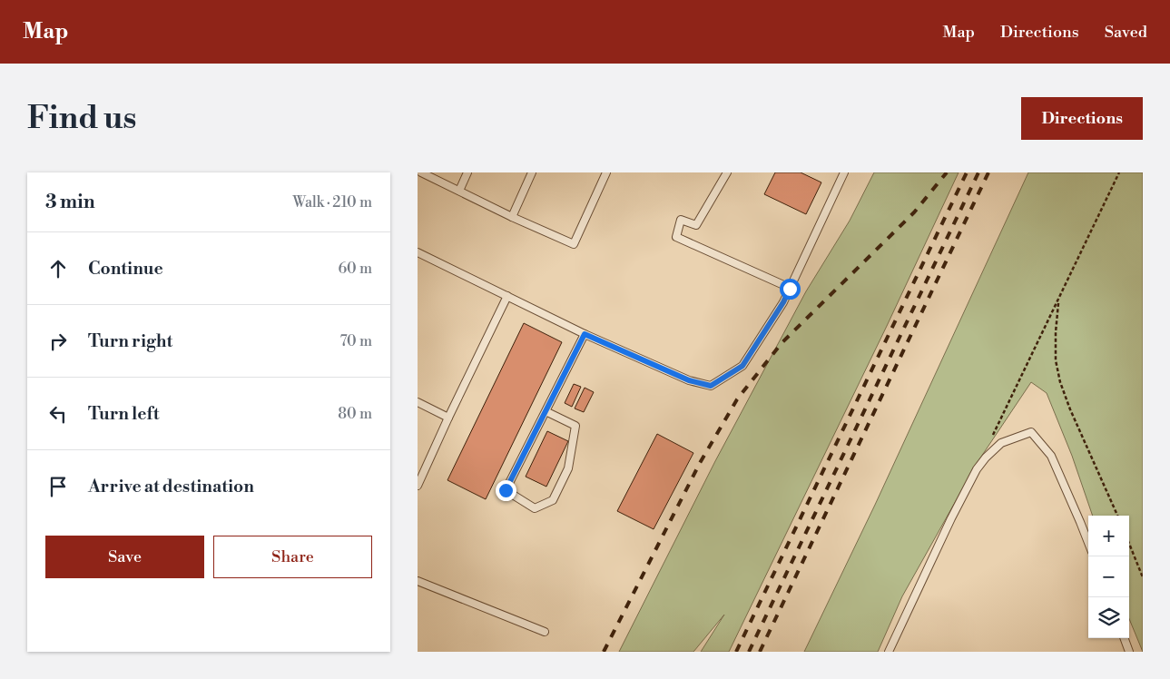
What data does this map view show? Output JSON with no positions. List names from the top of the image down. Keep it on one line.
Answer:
{"page":{"header":"Map","nav":["Map","Directions","Saved"],"buttons":["Directions",["Save","Share"]],"title":"Find us","heading":["3 min","Walk · 210 m"],"list":[["Continue","60 m"],["Turn right","70 m"],["Turn left","80 m"],"Arrive at destination"],"map_buttons":["+","−"]}}
